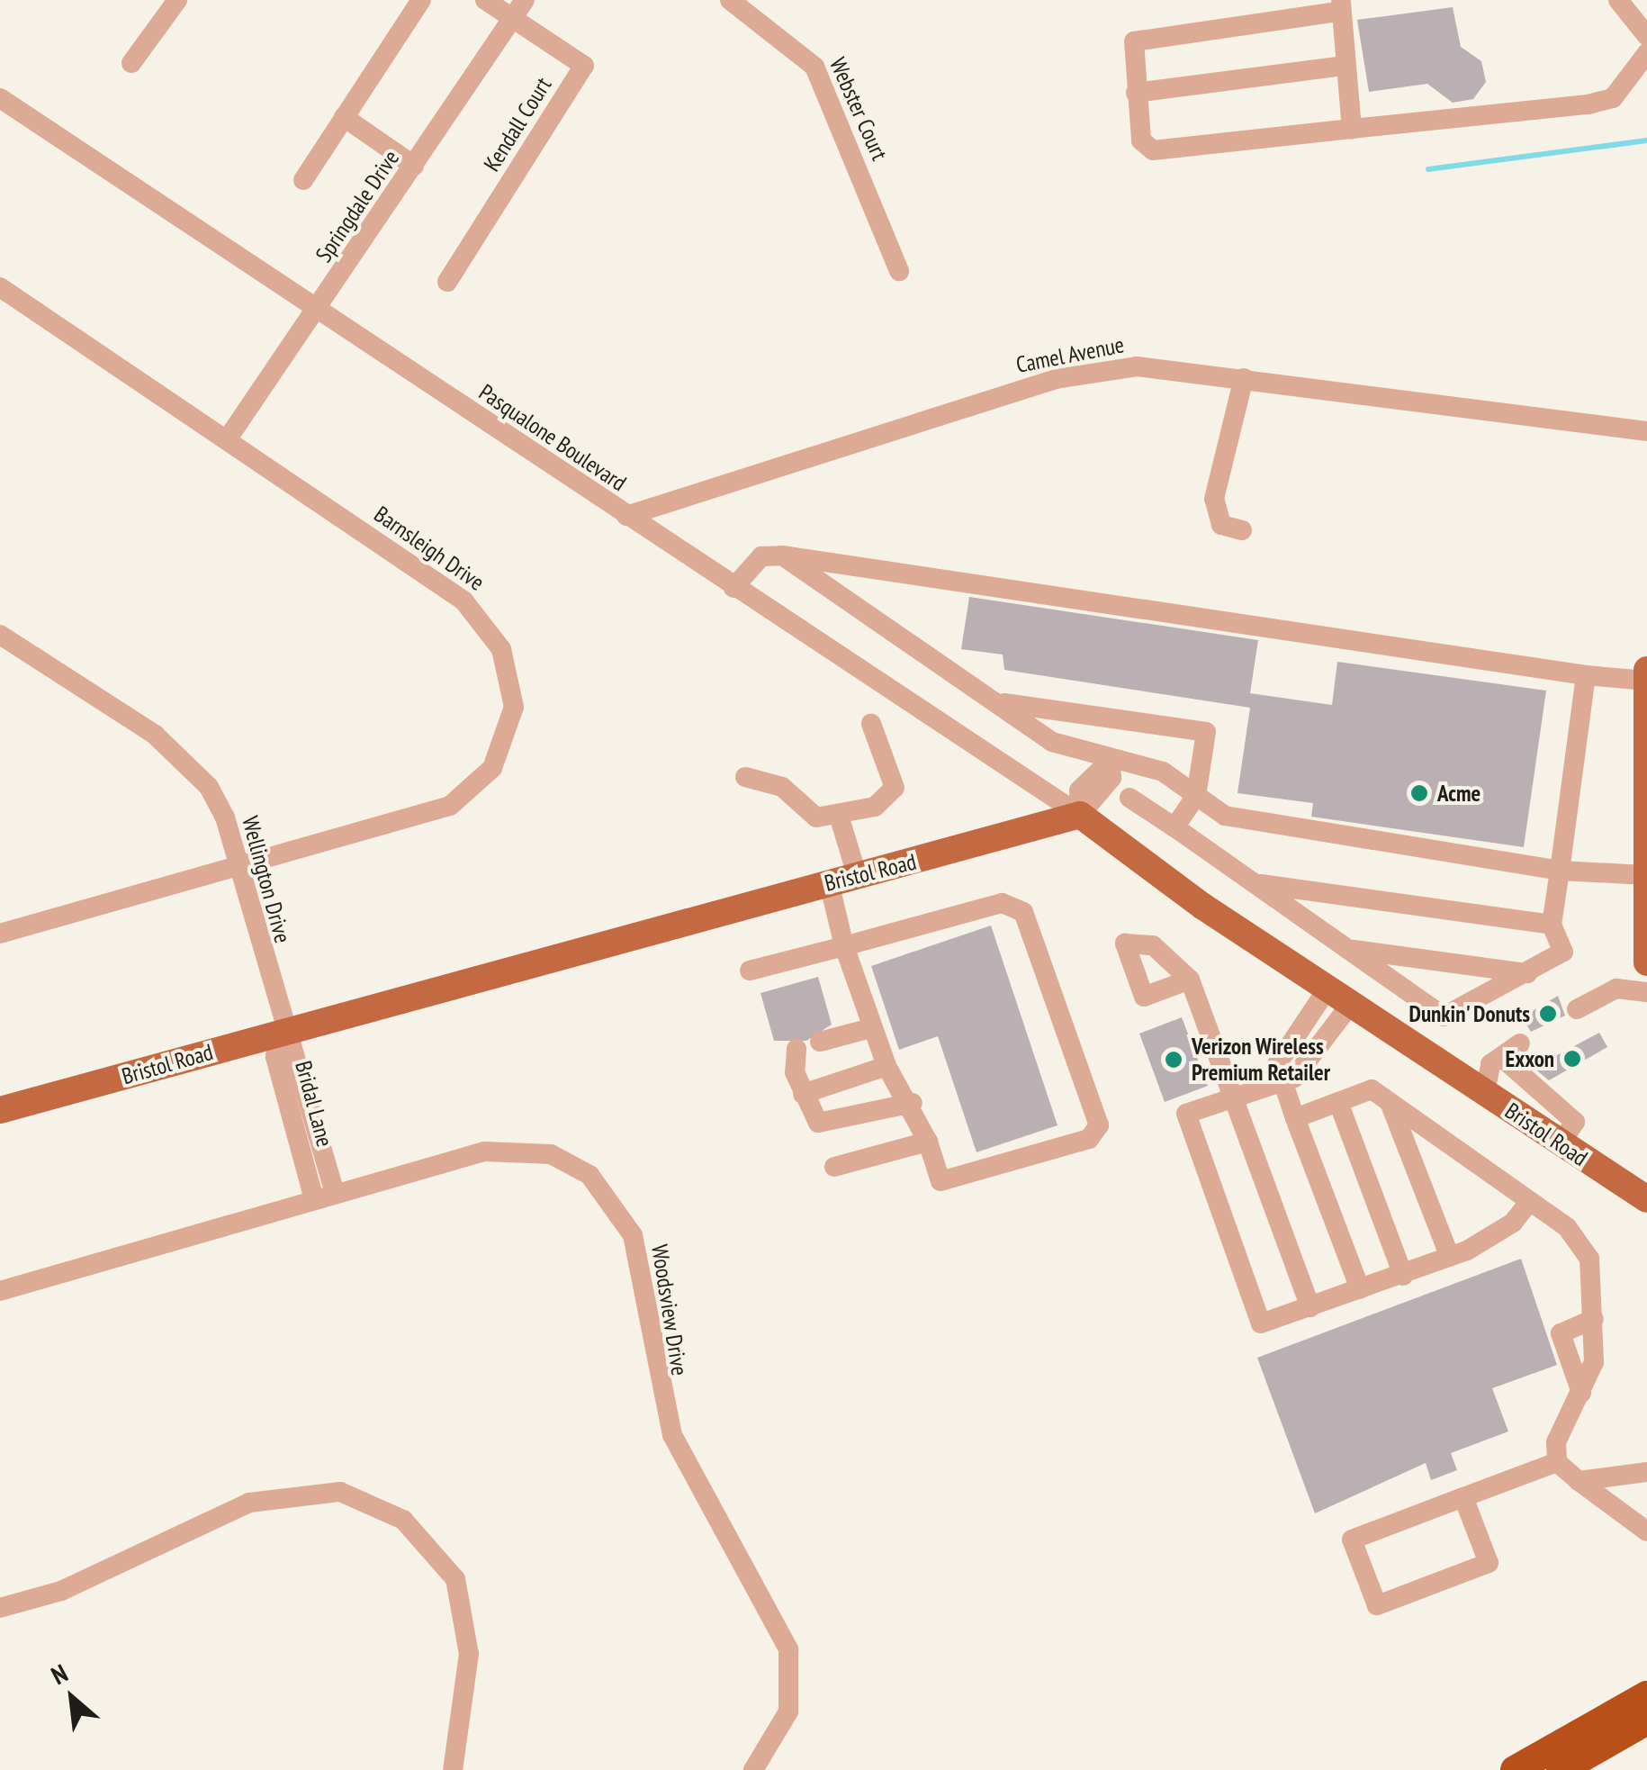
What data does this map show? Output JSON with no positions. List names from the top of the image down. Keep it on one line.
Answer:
{"streets":{"main road":["Bristol Road"],"street":["Webster Court","Kendall Court","Springdale Drive","Camel Avenue","Pasqualone Boulevard","Barnsleigh Drive","Wellington Drive","Bridal Lane","Woodsview Drive"]},"crossings":[["Kendall Court","Springdale Drive"],["Springdale Drive","Pasqualone Boulevard"],["Springdale Drive","Barnsleigh Drive"],["Camel Avenue","Pasqualone Boulevard"],["Pasqualone Boulevard","Bristol Road"],["Barnsleigh Drive","Wellington Drive"],["Bristol Road","Wellington Drive"],["Bristol Road","Bridal Lane"],["Wellington Drive","Bridal Lane"],["Bridal Lane","Woodsview Drive"]],"places":["Acme","Dunkin' Donuts","Exxon","Verizon Wireless Premium Retailer"],"north":"top left"}
